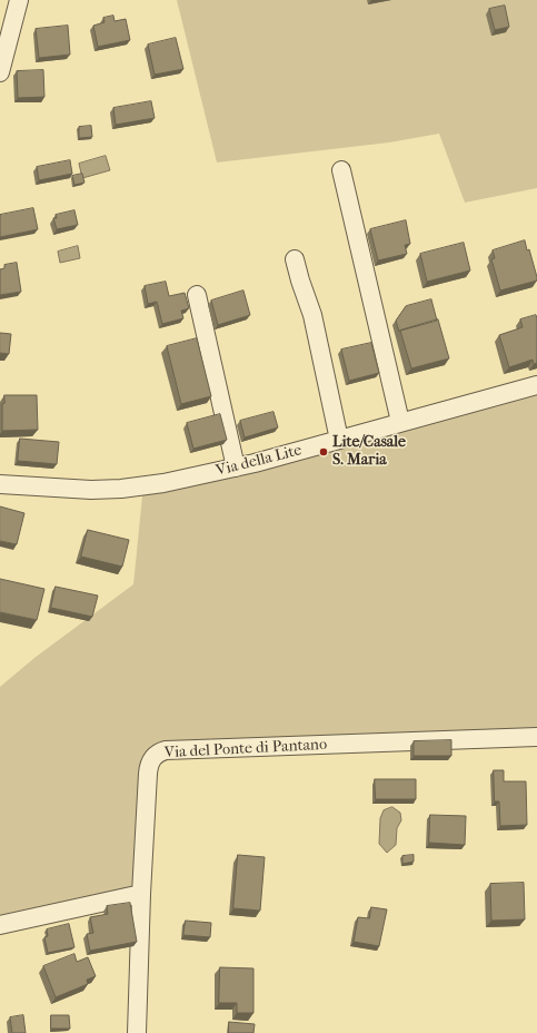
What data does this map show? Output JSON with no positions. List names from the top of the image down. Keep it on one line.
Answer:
{"streets":{"street":["Via della Lite","Via del Ponte di Pantano"]},"places":["Lite/Casale S. Maria"]}
